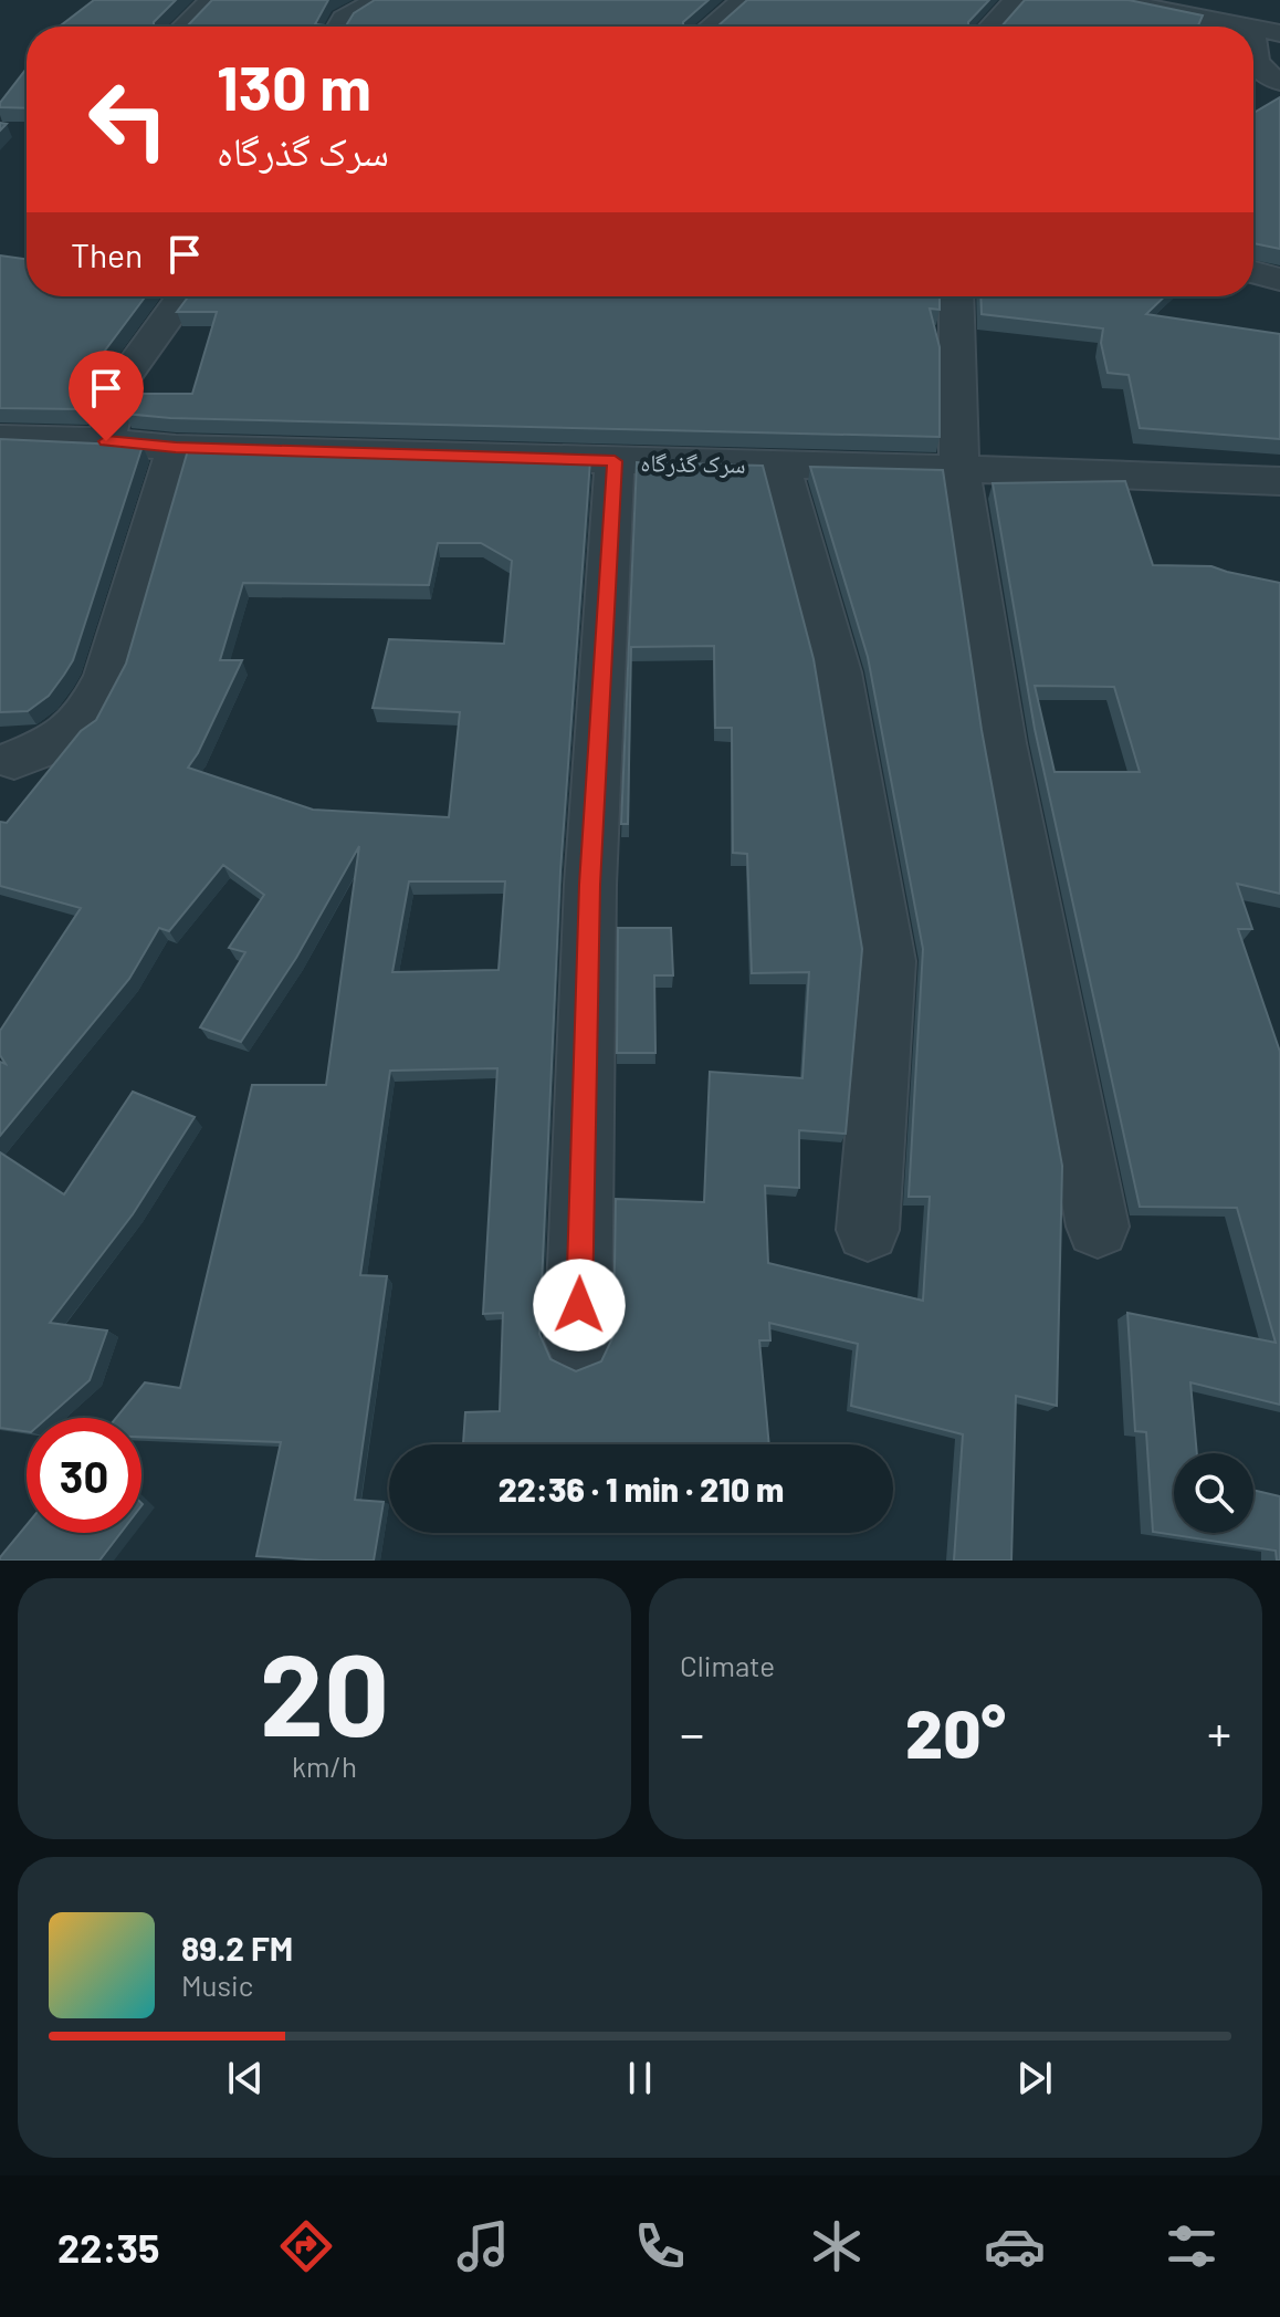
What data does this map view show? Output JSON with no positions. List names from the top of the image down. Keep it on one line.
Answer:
{"streets":{"street":["سرک گذرگاه"]},"page":{"turn":["130 m","سرک گذرگاه"],"then":"Then","limit":"30","trip":"22:36 · 1 min · 210 m","tile":[["20","km/h"],"Climate"],"heat":["−","20°","+"],"song":["89.2 FM","Music"],"tabs":"22:35"}}
